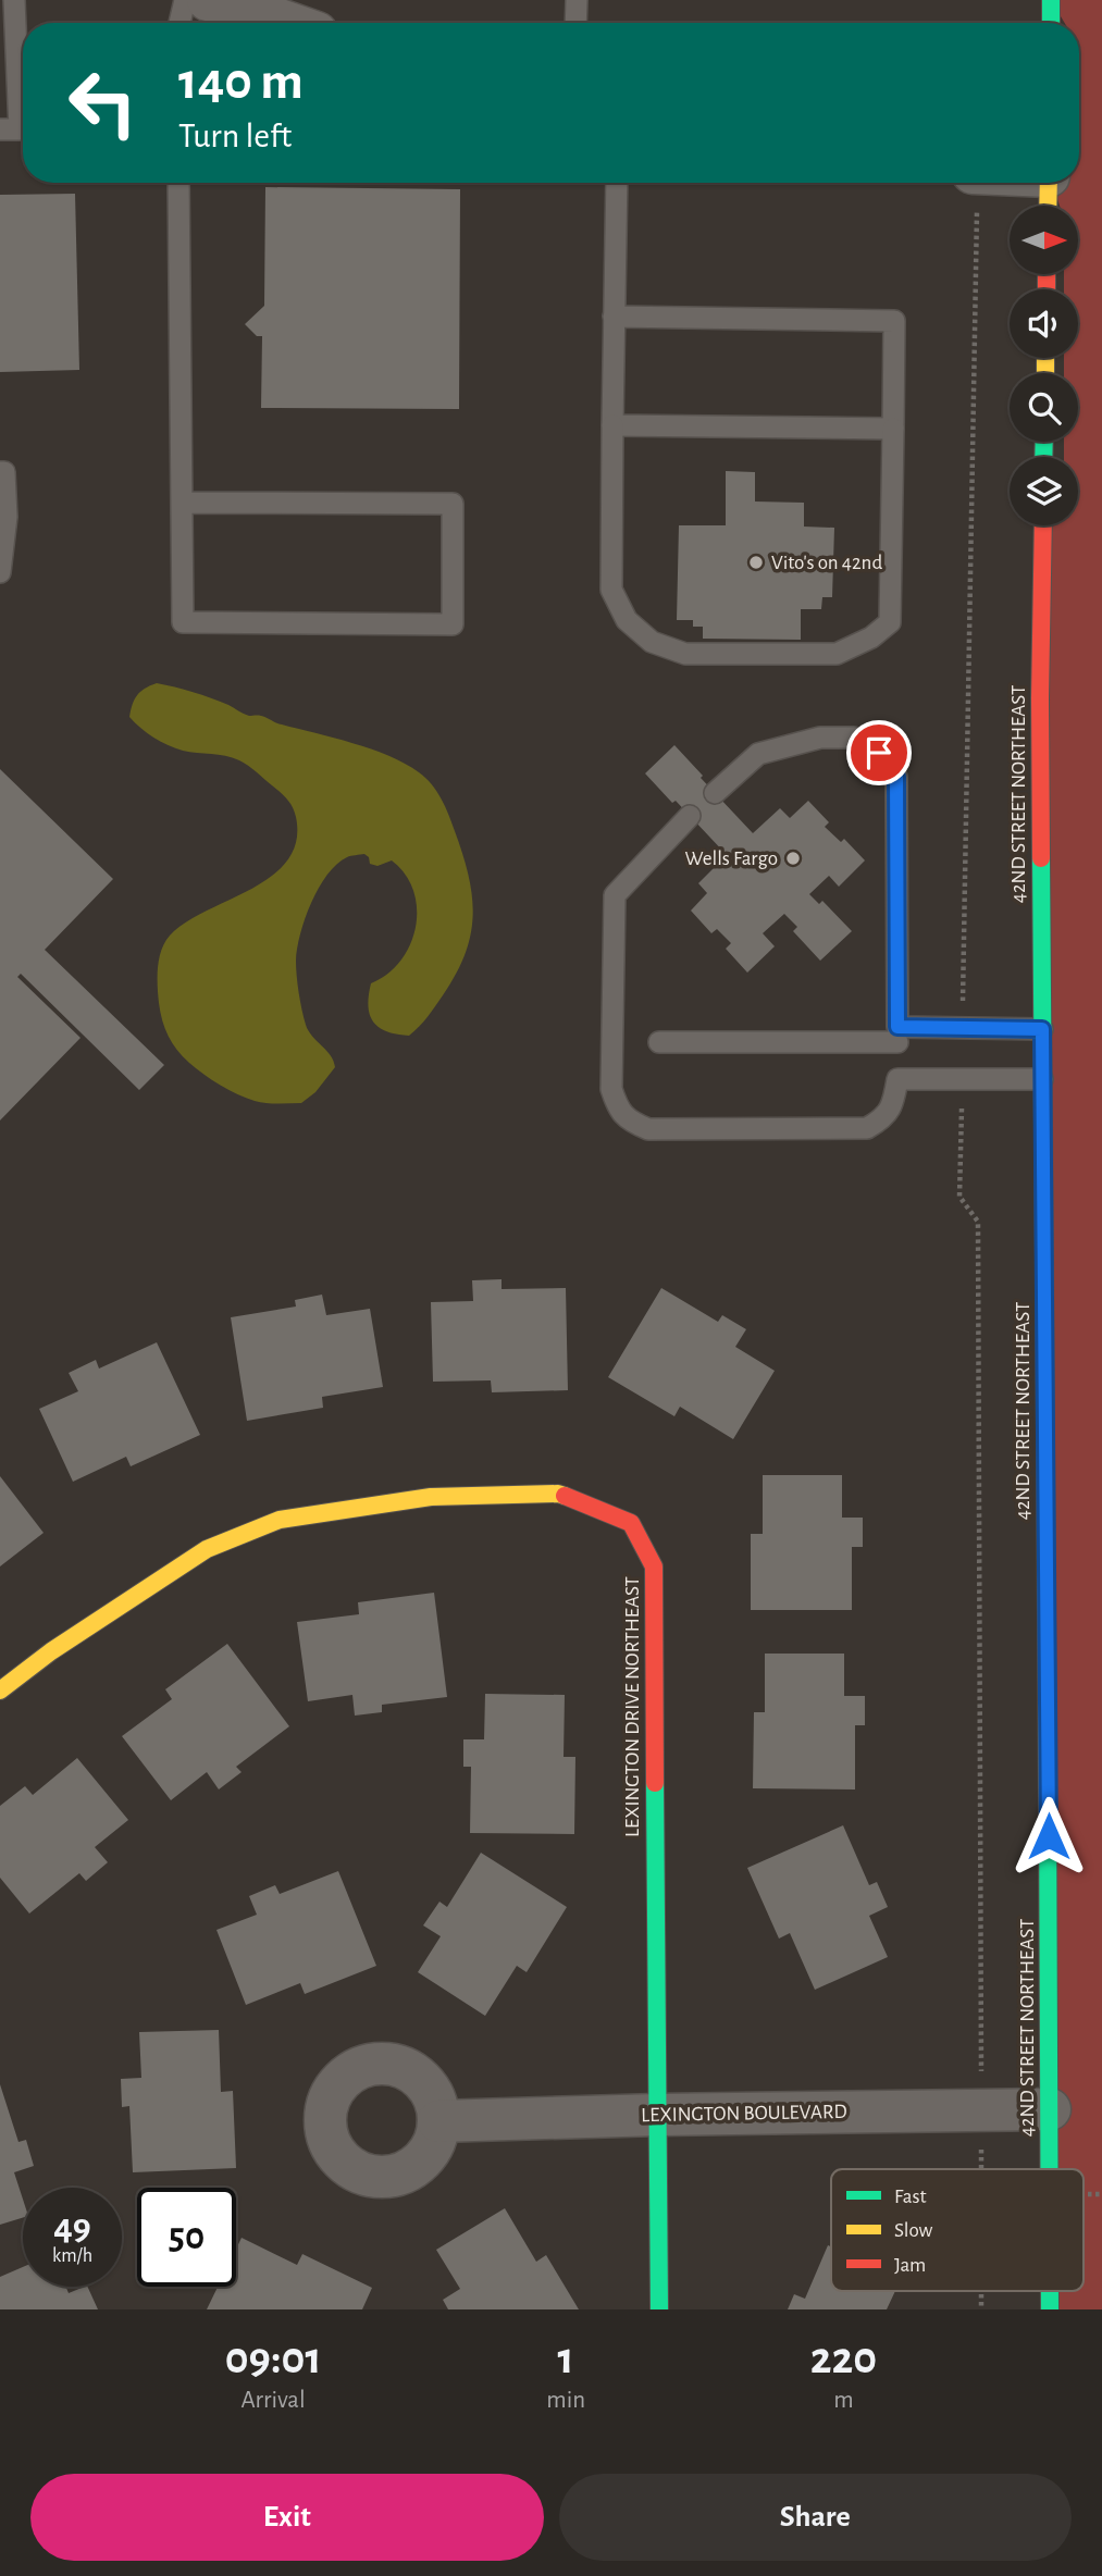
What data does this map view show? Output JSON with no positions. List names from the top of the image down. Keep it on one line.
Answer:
{"streets":{"main road":["42ND STREET NORTHEAST","LEXINGTON DRIVE NORTHEAST"],"street":["LEXINGTON BOULEVARD"]},"crossings":[["42ND STREET NORTHEAST","LEXINGTON BOULEVARD"],["LEXINGTON DRIVE NORTHEAST","LEXINGTON BOULEVARD"]],"places":["Vito's on 42nd","Wells Fargo"],"legend":["Fast","Slow","Jam"],"north":"right","page":{"turn":["140 m","Turn left"],"speed":"49 km/h","limit":"50","eta":["09:01","Arrival","1","min","220","m"],"buttons":["Exit","Share"]}}
